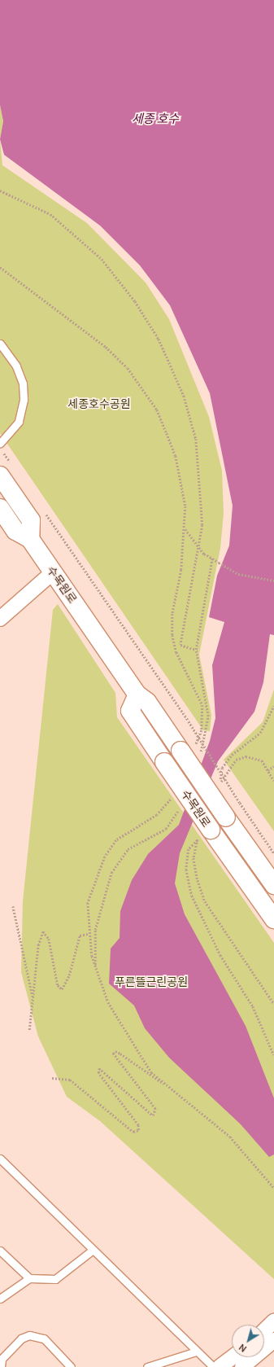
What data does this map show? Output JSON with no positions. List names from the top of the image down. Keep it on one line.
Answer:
{"streets":{"street":["수목원로"]},"water":["세종 호수"],"parks":["세종호수공원","푸른뜰근린공원"],"north":"bottom left"}
